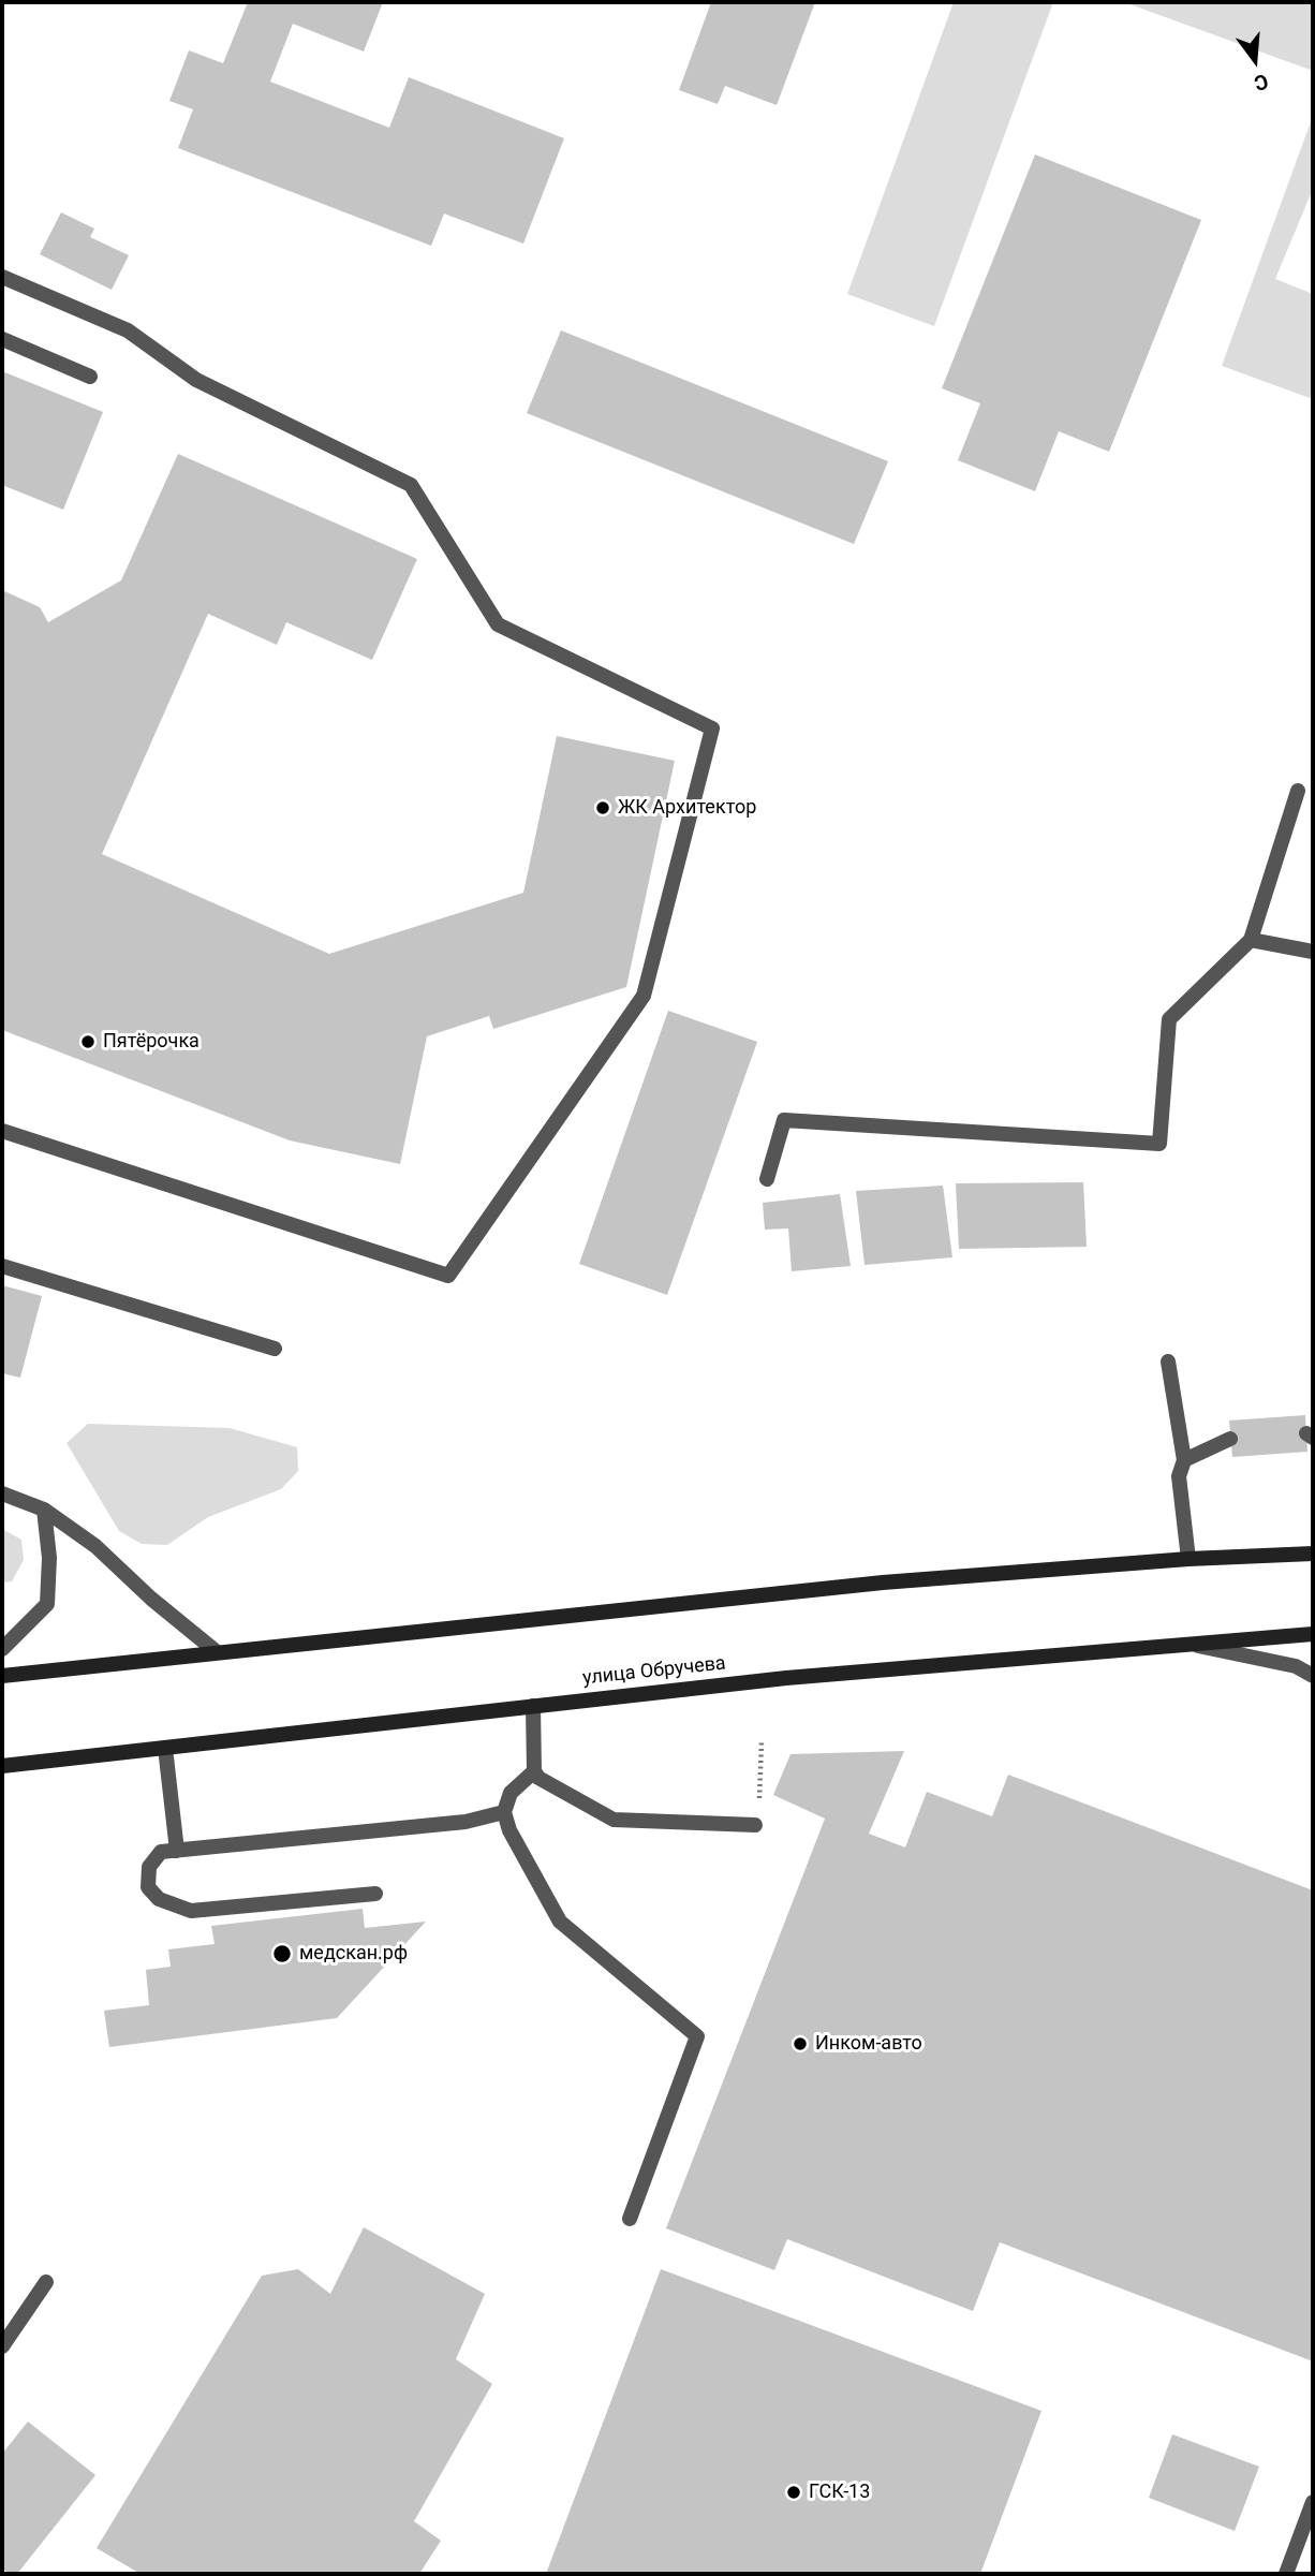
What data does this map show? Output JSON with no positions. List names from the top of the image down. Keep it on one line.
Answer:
{"streets":{"main road":["улица Обручева"]},"places":["ЖК Архитектор","Пятёрочка","медскан.рф","Инком-авто","ГСК-13"],"north":"bottom"}
